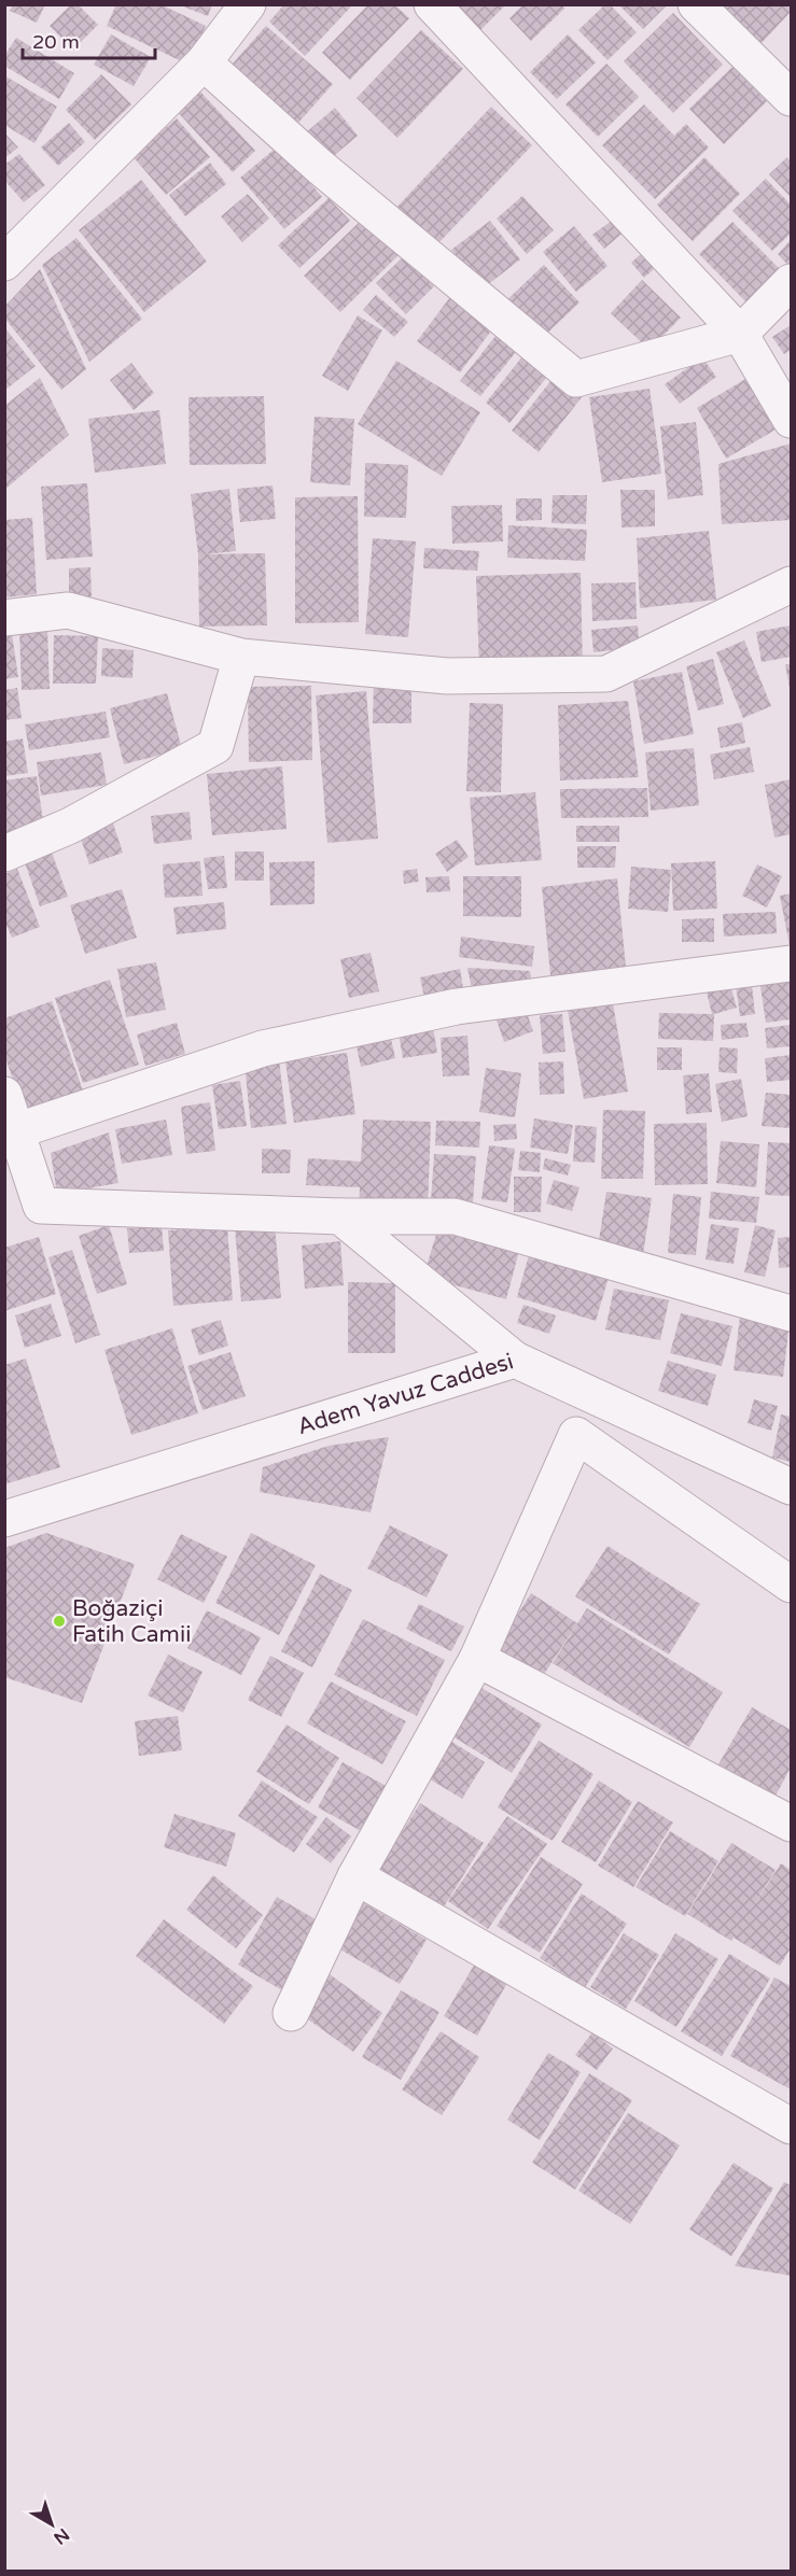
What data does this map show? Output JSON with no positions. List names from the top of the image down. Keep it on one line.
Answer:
{"streets":{"street":["Adem Yavuz Caddesi"]},"places":["Boğaziçi Fatih Camii"],"scale_bar":"20 m","north":"bottom right"}
